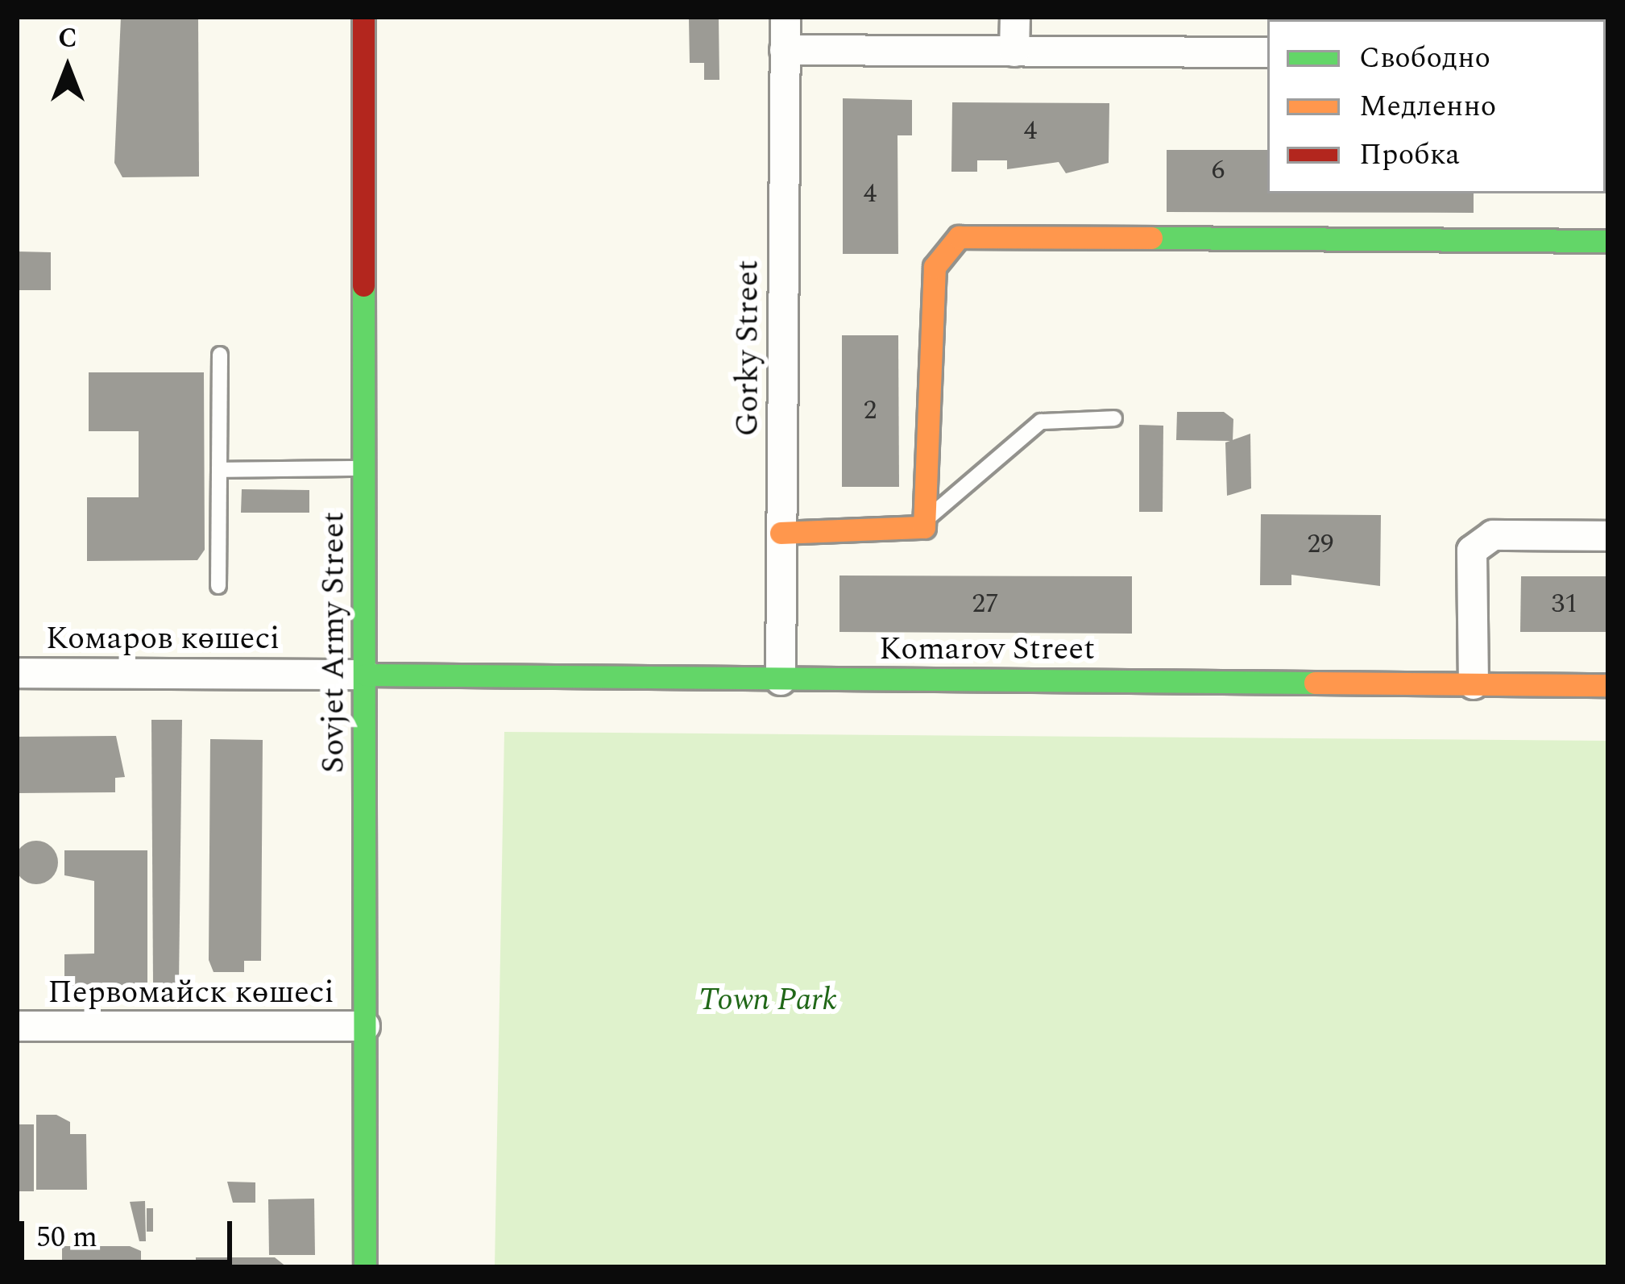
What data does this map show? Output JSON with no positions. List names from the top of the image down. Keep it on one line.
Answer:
{"streets":{"street":["Gorky Street","Комаров көшесі","Sovjet Army Street","Komarov Street","Первомайск көшесі"]},"crossings":[["Gorky Street","Komarov Street"],["Комаров көшесі","Sovjet Army Street"],["Комаров көшесі","Komarov Street"],["Sovjet Army Street","Komarov Street"],["Sovjet Army Street","Первомайск көшесі"]],"parks":["Town Park"],"house_numbers":["4","6","4","2","29","27","31"],"legend":["Свободно","Медленно","Пробка"],"scale_bar":"50 m","north":"top"}
